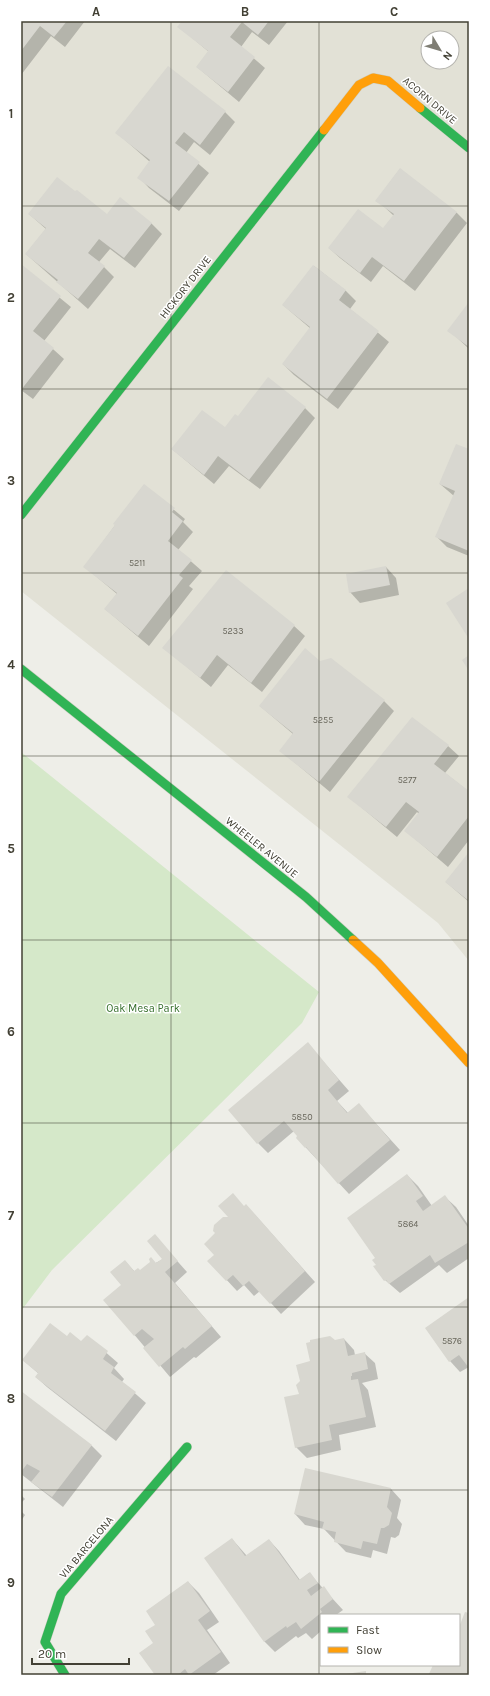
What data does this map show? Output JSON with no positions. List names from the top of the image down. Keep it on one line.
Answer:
{"streets":{"street":["ACORN DRIVE","HICKORY DRIVE","WHEELER AVENUE","VIA BARCELONA"]},"crossings":[["ACORN DRIVE","HICKORY DRIVE"]],"parks":["Oak Mesa Park"],"house_numbers":["5211","5233","5255","5277","5850","5864","5876"],"legend":["Fast","Slow"],"scale_bar":"20 m","north":"bottom right","grid":{"columns":["A","B","C"],"rows":["1","2","3","4","5","6","7","8","9"]}}
